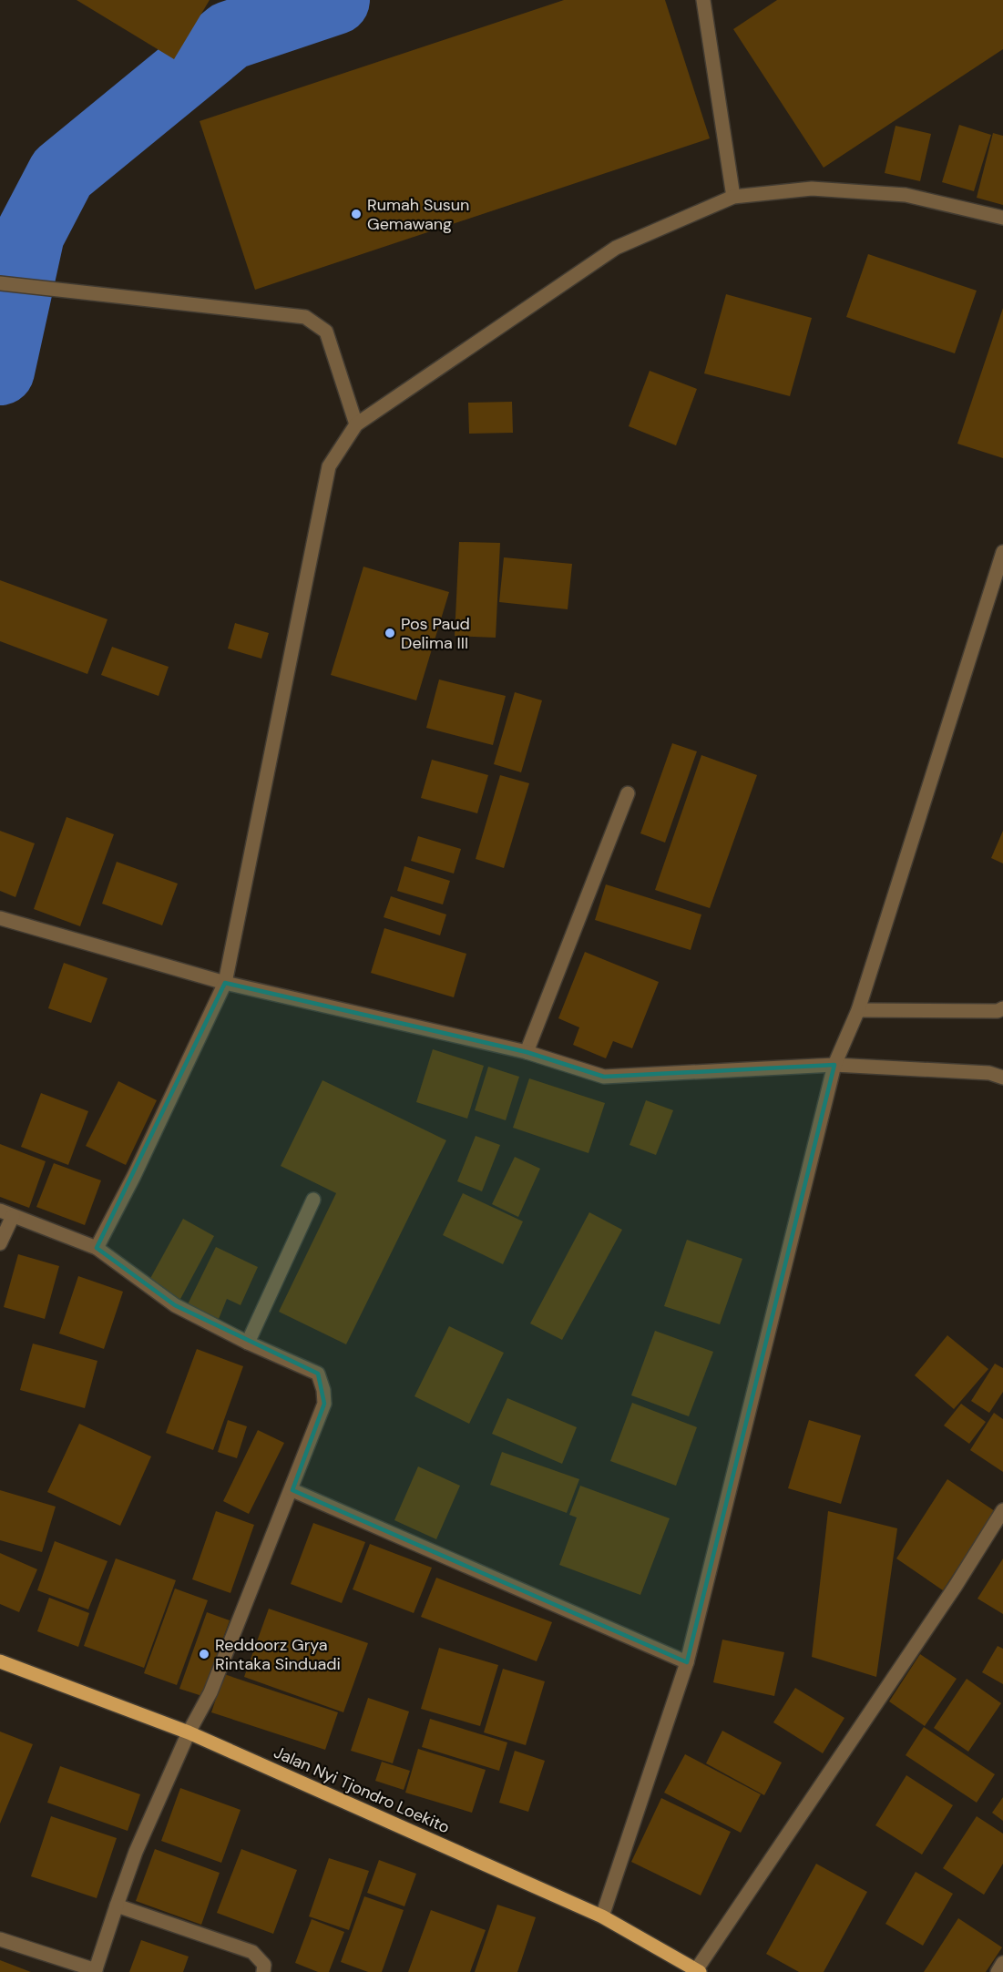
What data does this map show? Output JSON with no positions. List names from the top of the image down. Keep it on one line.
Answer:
{"streets":{"main road":["Jalan Nyi Tjondro Loekito"]},"places":["Rumah Susun Gemawang","Pos Paud Delima III","Reddoorz Grya Rintaka Sinduadi"]}
